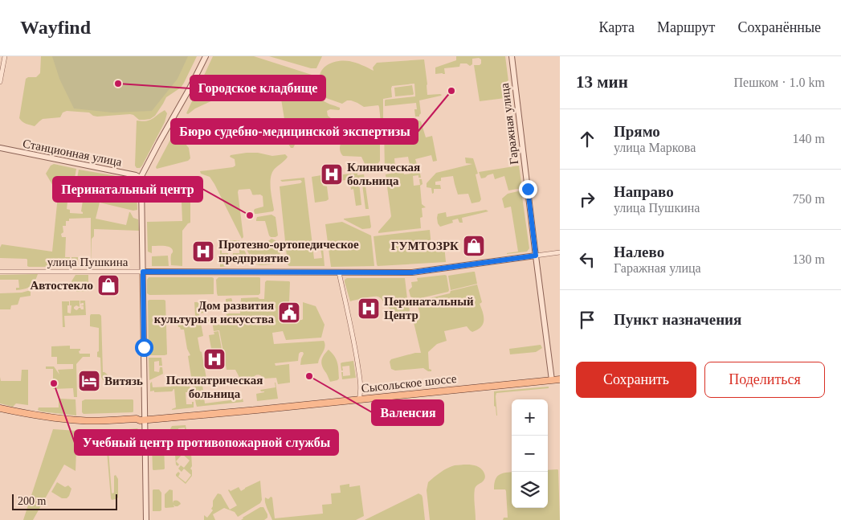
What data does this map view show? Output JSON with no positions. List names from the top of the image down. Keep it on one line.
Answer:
{"streets":{"main road":["Сысольское шоссе"],"street":["Гаражная улица","Станционная улица","улица Пушкина"]},"crossings":[["Гаражная улица","улица Пушкина"],["Гаражная улица","Сысольское шоссе"]],"places":{"other":["Городское кладбище","Бюро судебно-медицинской экспертизы","Перинатальный центр","Валенсия","Учебный центр противопожарной службы"],"hospital":["Клиническая больница","Протезно-ортопедическое предприятие","Перинатальный Центр","Психиатрическая больница"],"shop":["ГУМТОЗРК","Автостекло"],"public building":["Дом развития культуры и искусства"],"hotel":["Витязь"]},"scale_bar":"200 m","page":{"header":"Wayfind","nav":["Карта","Маршрут","Сохранённые"],"heading":["13 мин","Пешком · 1.0 km"],"list":[["Прямо","улица Маркова","140 m"],["Направо","улица Пушкина","750 m"],["Налево","Гаражная улица","130 m"],"Пункт назначения"],"buttons":["Сохранить","Поделиться"],"map_buttons":["+","−"],"scale":"200 m"}}
